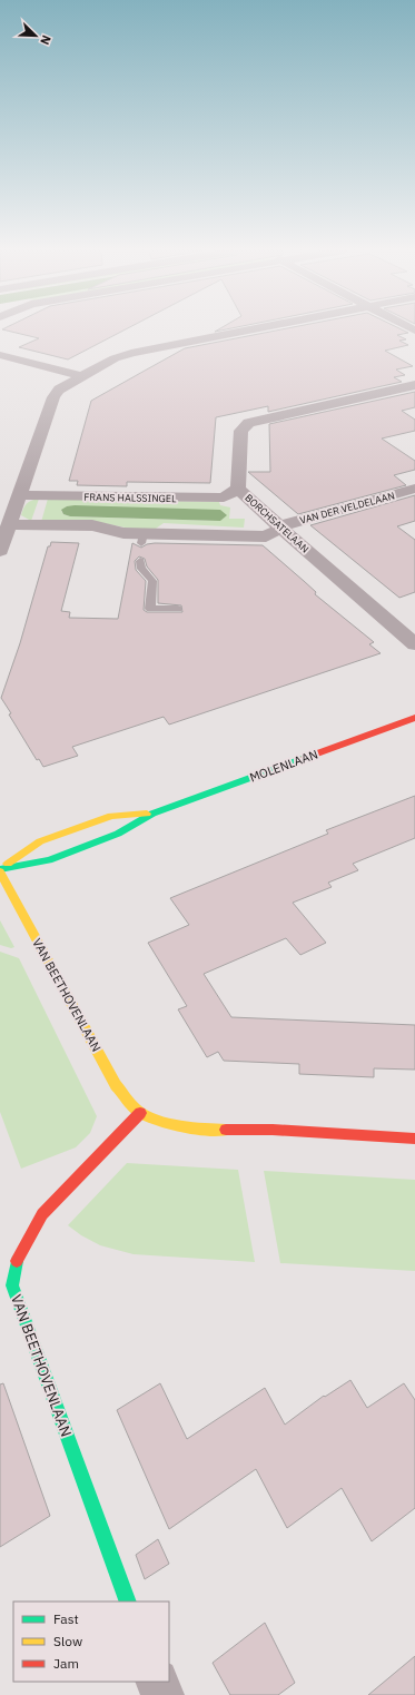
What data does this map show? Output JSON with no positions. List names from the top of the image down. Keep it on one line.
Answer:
{"streets":{"street":["FRANS HALSSINGEL","VAN DER VELDELAAN","BORCHSATELAAN","MOLENLAAN","VAN BEETHOVENLAAN"]},"crossings":[["FRANS HALSSINGEL","BORCHSATELAAN"],["VAN DER VELDELAAN","BORCHSATELAAN"],["MOLENLAAN","VAN BEETHOVENLAAN"]],"legend":["Fast","Slow","Jam"],"north":"bottom right"}
